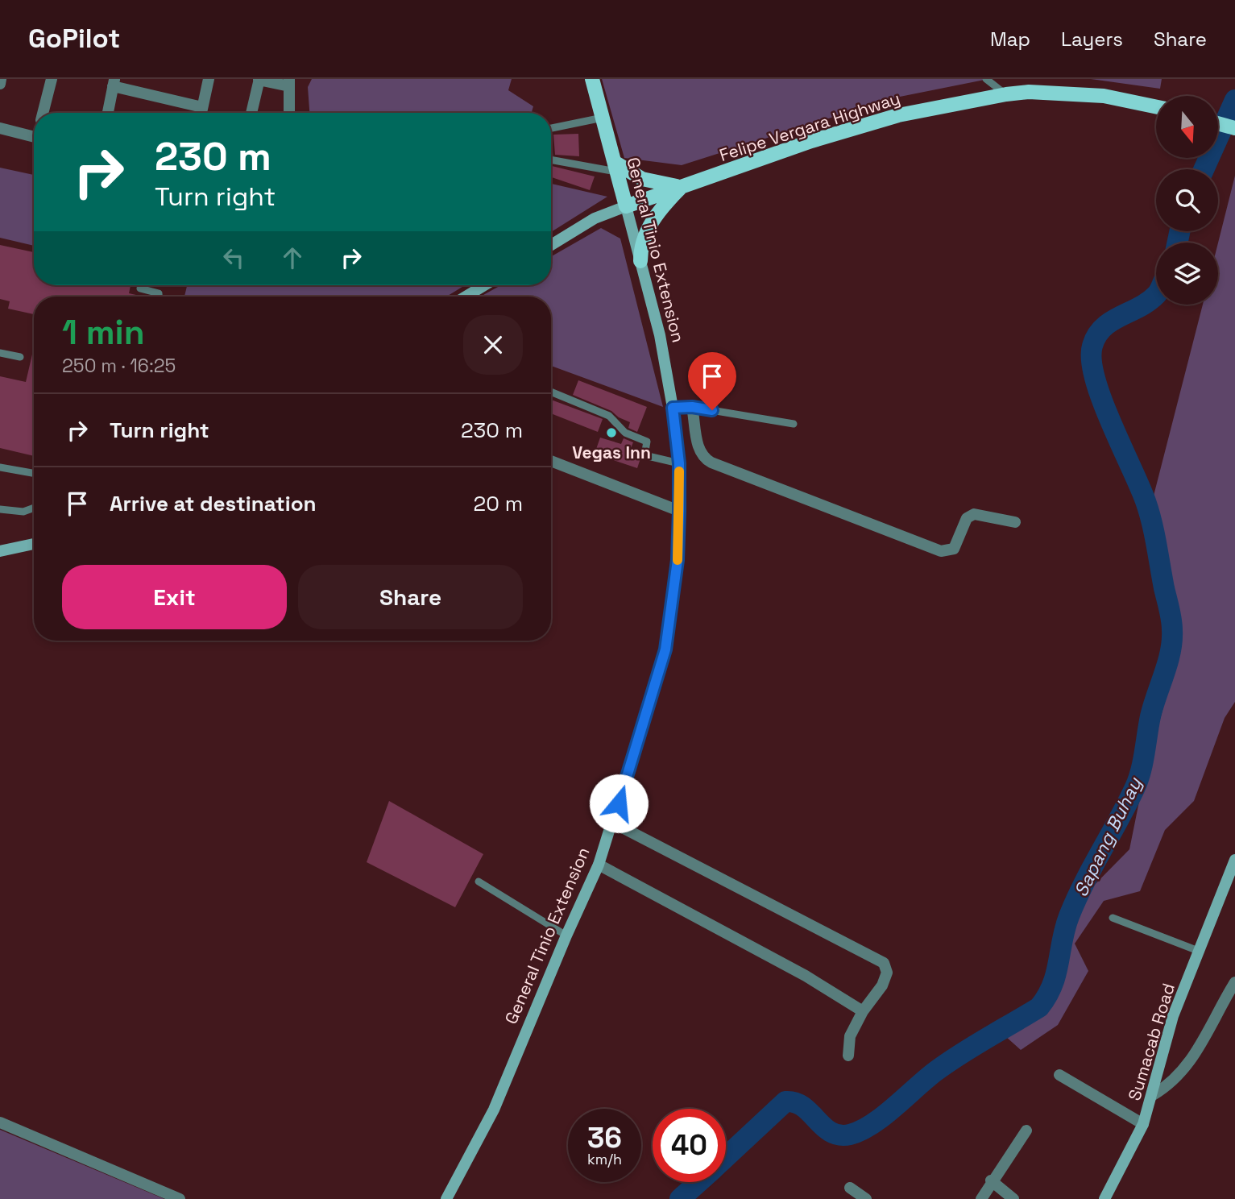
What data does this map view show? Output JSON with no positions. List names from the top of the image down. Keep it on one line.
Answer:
{"streets":{"main road":["Felipe Vergara Highway","General Tinio Extension"],"street":["Sumacab Road"]},"crossings":[["Felipe Vergara Highway","General Tinio Extension"]],"water":["Sapang Buhay"],"places":["Vegas Inn"],"north":"bottom","page":{"header":"GoPilot","nav":["Map","Layers","Share"],"turn":["230 m","Turn right"],"heading":["1 min","250 m · 16:25"],"list":[{"name":"Turn right","value":"230 m"},{"name":"Arrive at destination","value":"20 m"}],"buttons":["Exit","Share"],"speed":"36 km/h","limit":"40"}}
